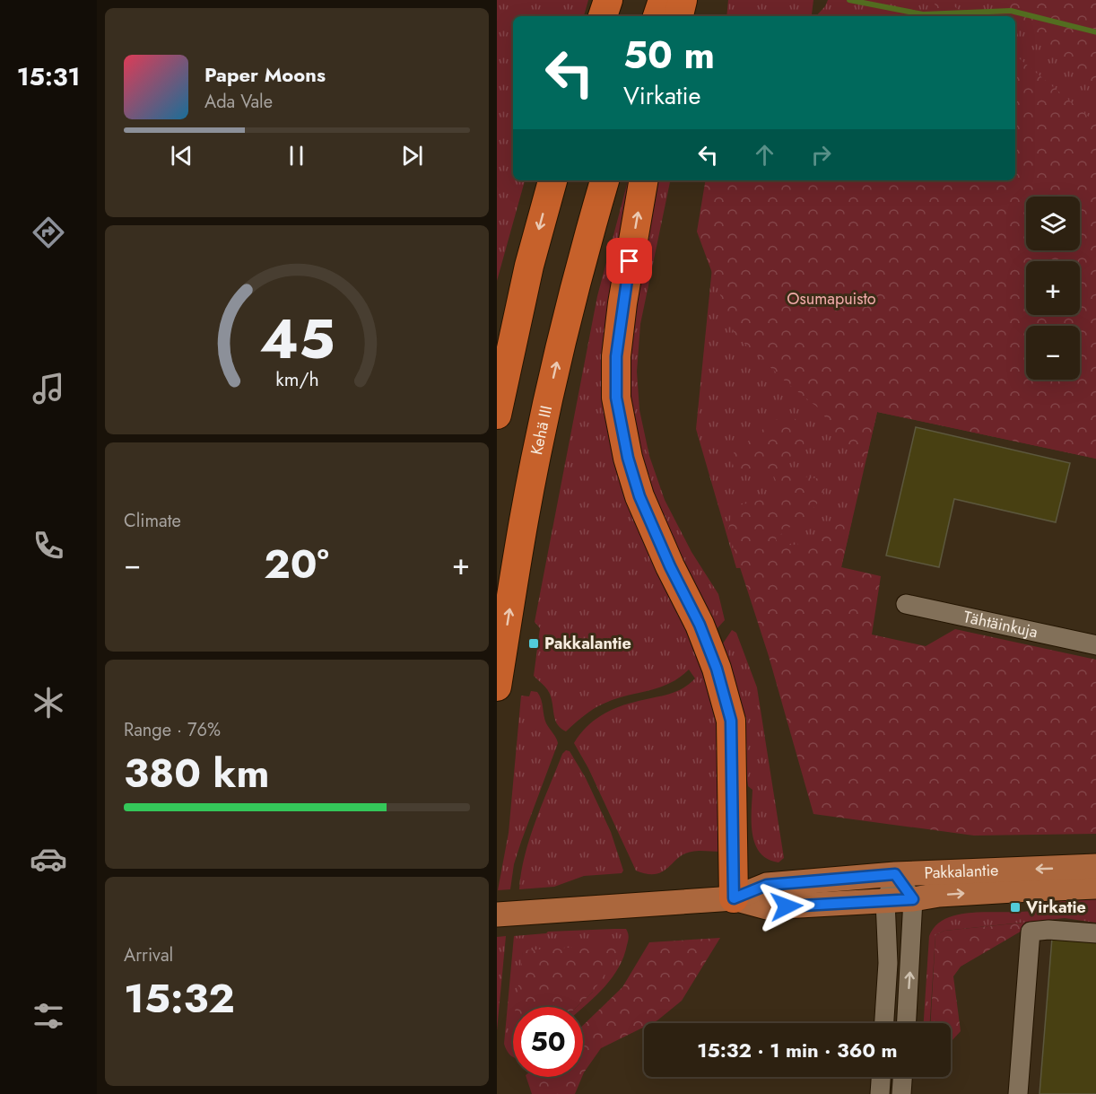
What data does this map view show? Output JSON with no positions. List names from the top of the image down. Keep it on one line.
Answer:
{"streets":{"highway":["Kehä III"],"main road":["Pakkalantie"],"street":["Tähtäinkuja"]},"parks":["Osumapuisto"],"places":{"transit":["Pakkalantie","Virkatie"]},"page":{"tabs":"15:31","turn":["50 m","Virkatie"],"song":["Paper Moons","Ada Vale"],"map_buttons":["+","−"],"tile":["Climate",["Range · 76%","380 km"],["Arrival","15:32"]],"heat":["−","20°","+"],"limit":"50","trip":"15:32 · 1 min · 360 m","gauge":["45","km/h"]}}
